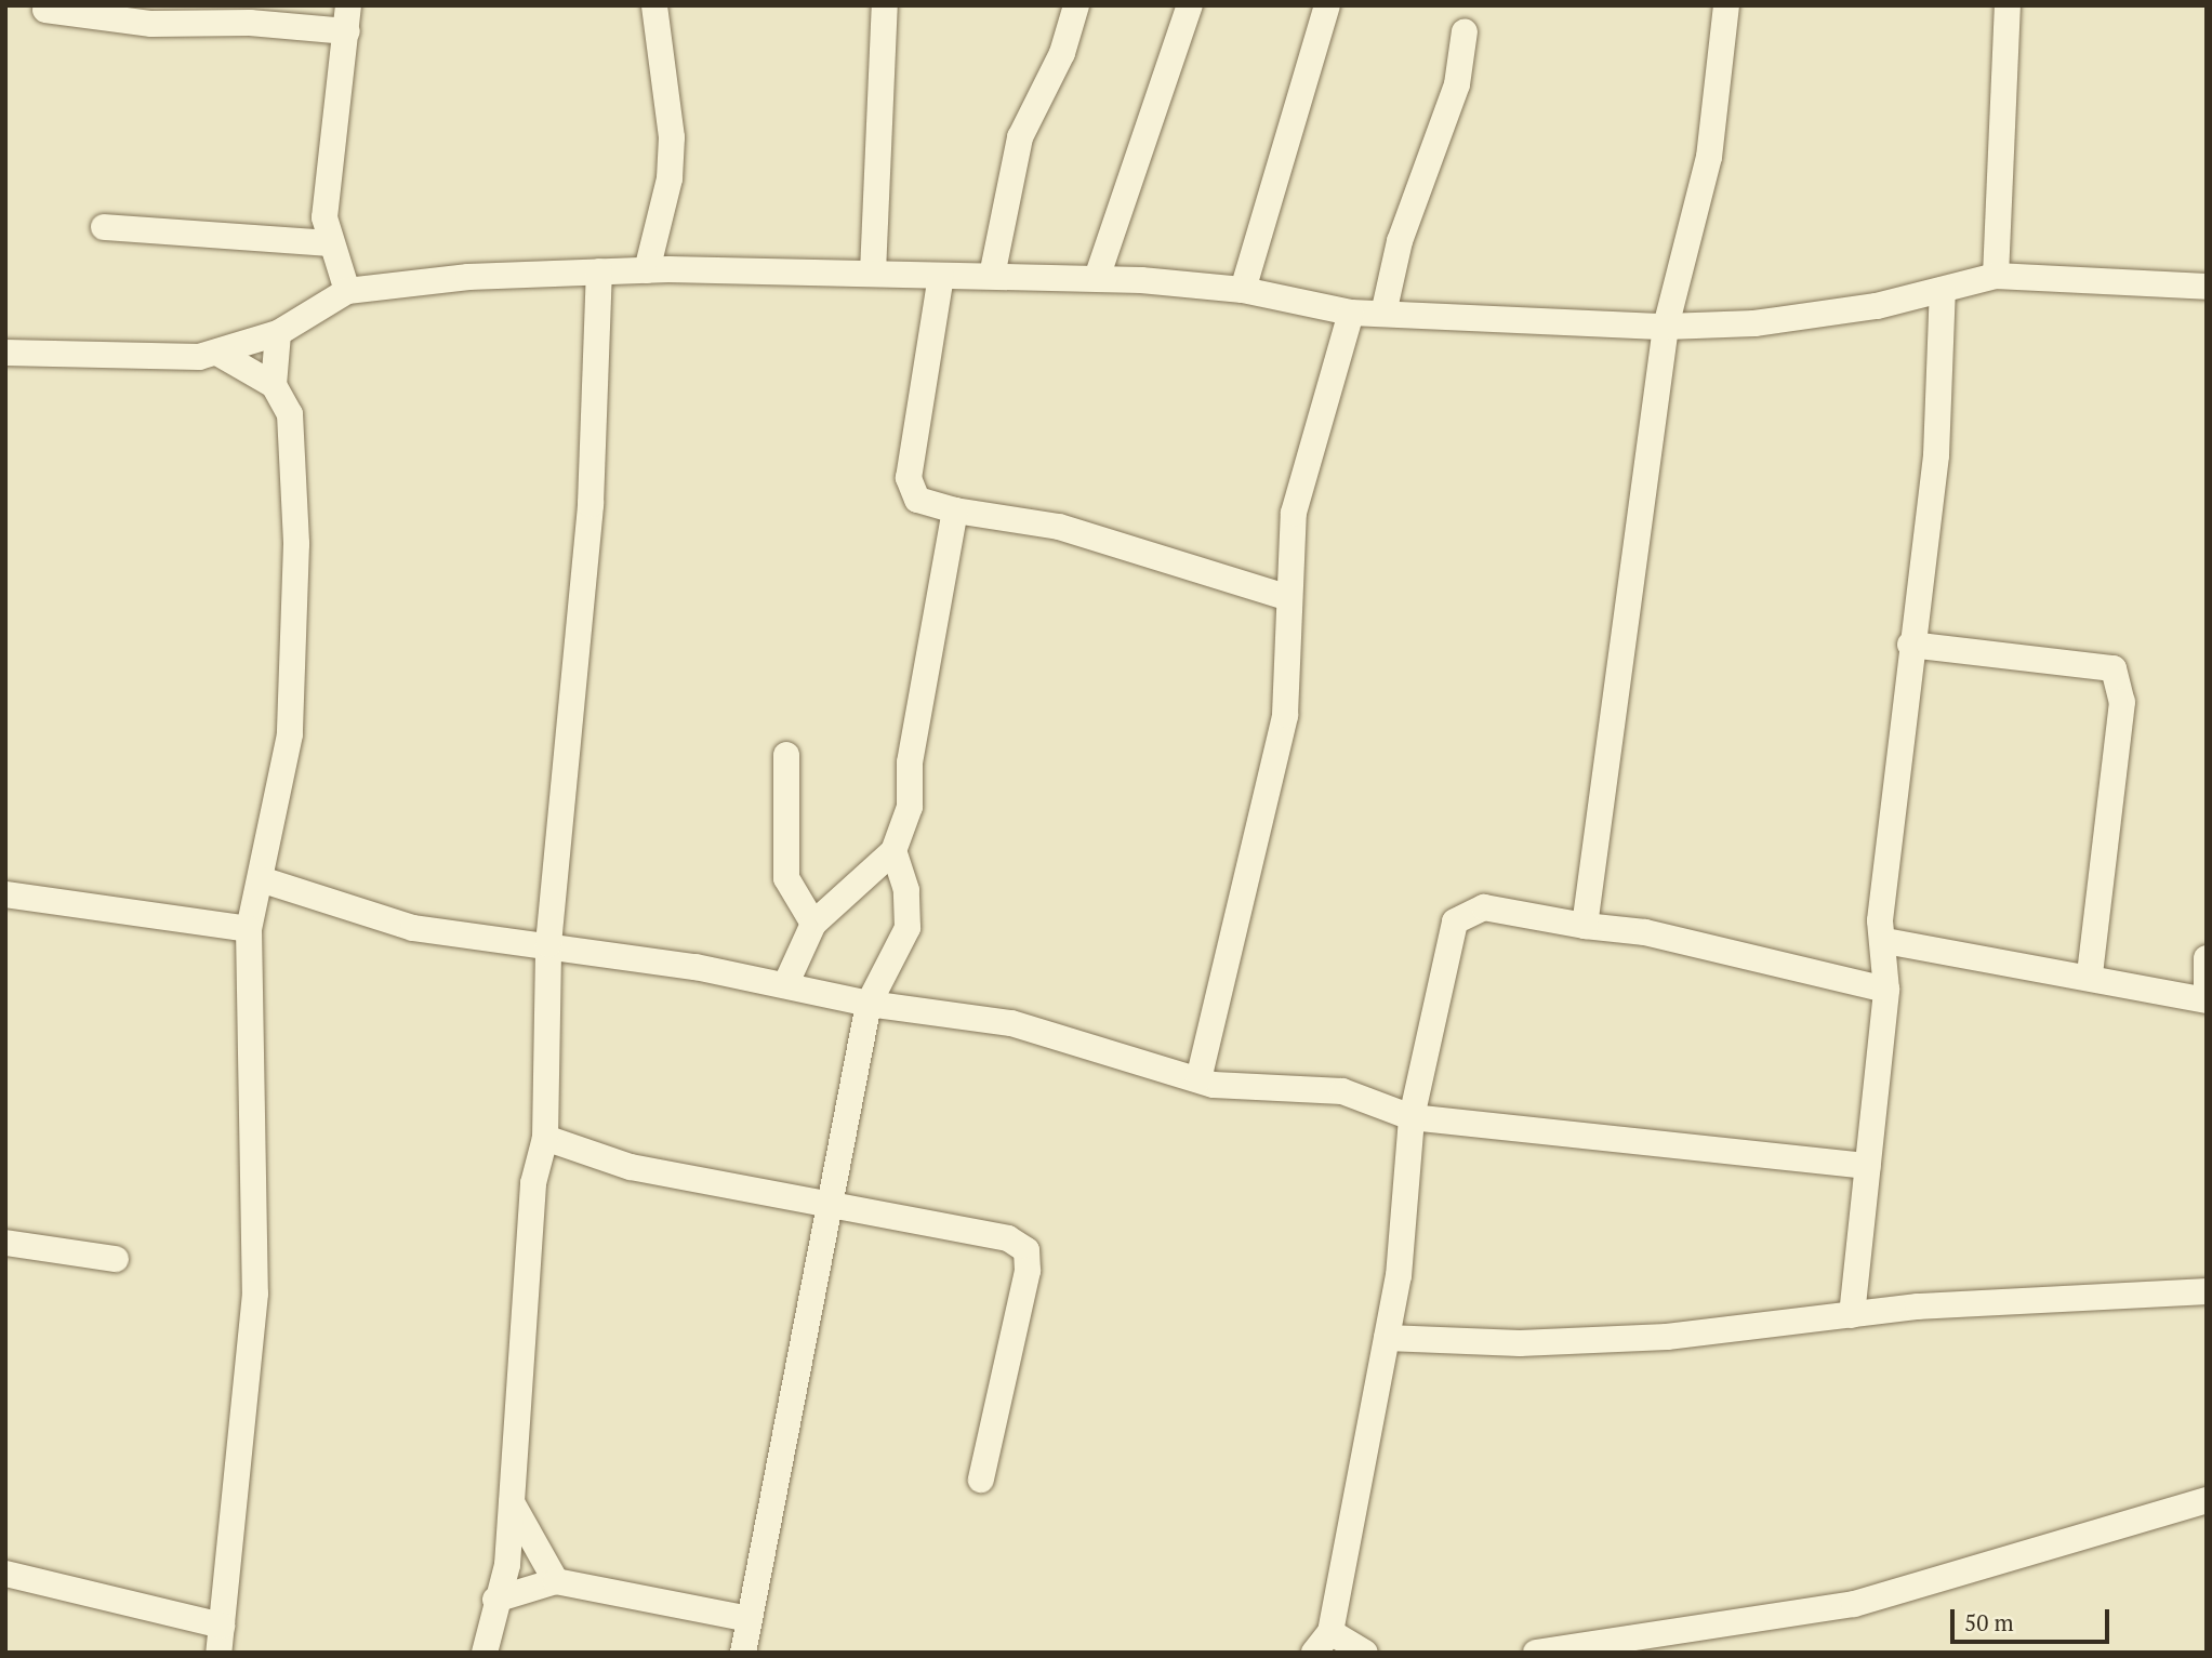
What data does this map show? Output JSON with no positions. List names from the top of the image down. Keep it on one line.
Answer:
{"scale_bar":"50 m"}
